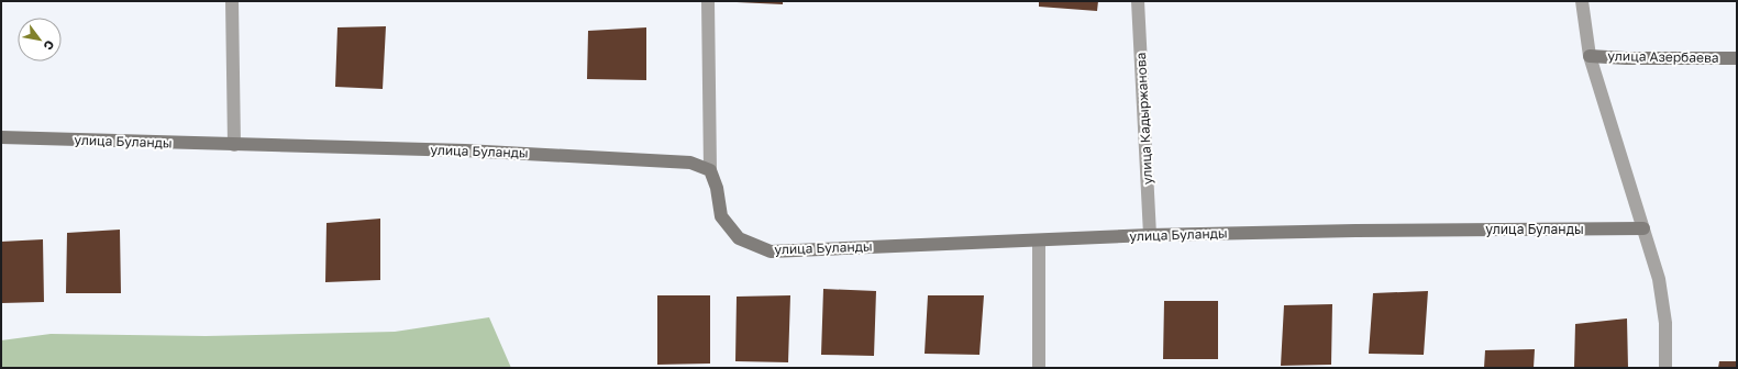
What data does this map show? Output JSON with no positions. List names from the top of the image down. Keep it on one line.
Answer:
{"streets":{"street":["улица Азербаева","улица Кадыржанова","улица Буланды"]},"crossings":[["улица Кадыржанова","улица Буланды"]],"north":"bottom right"}
